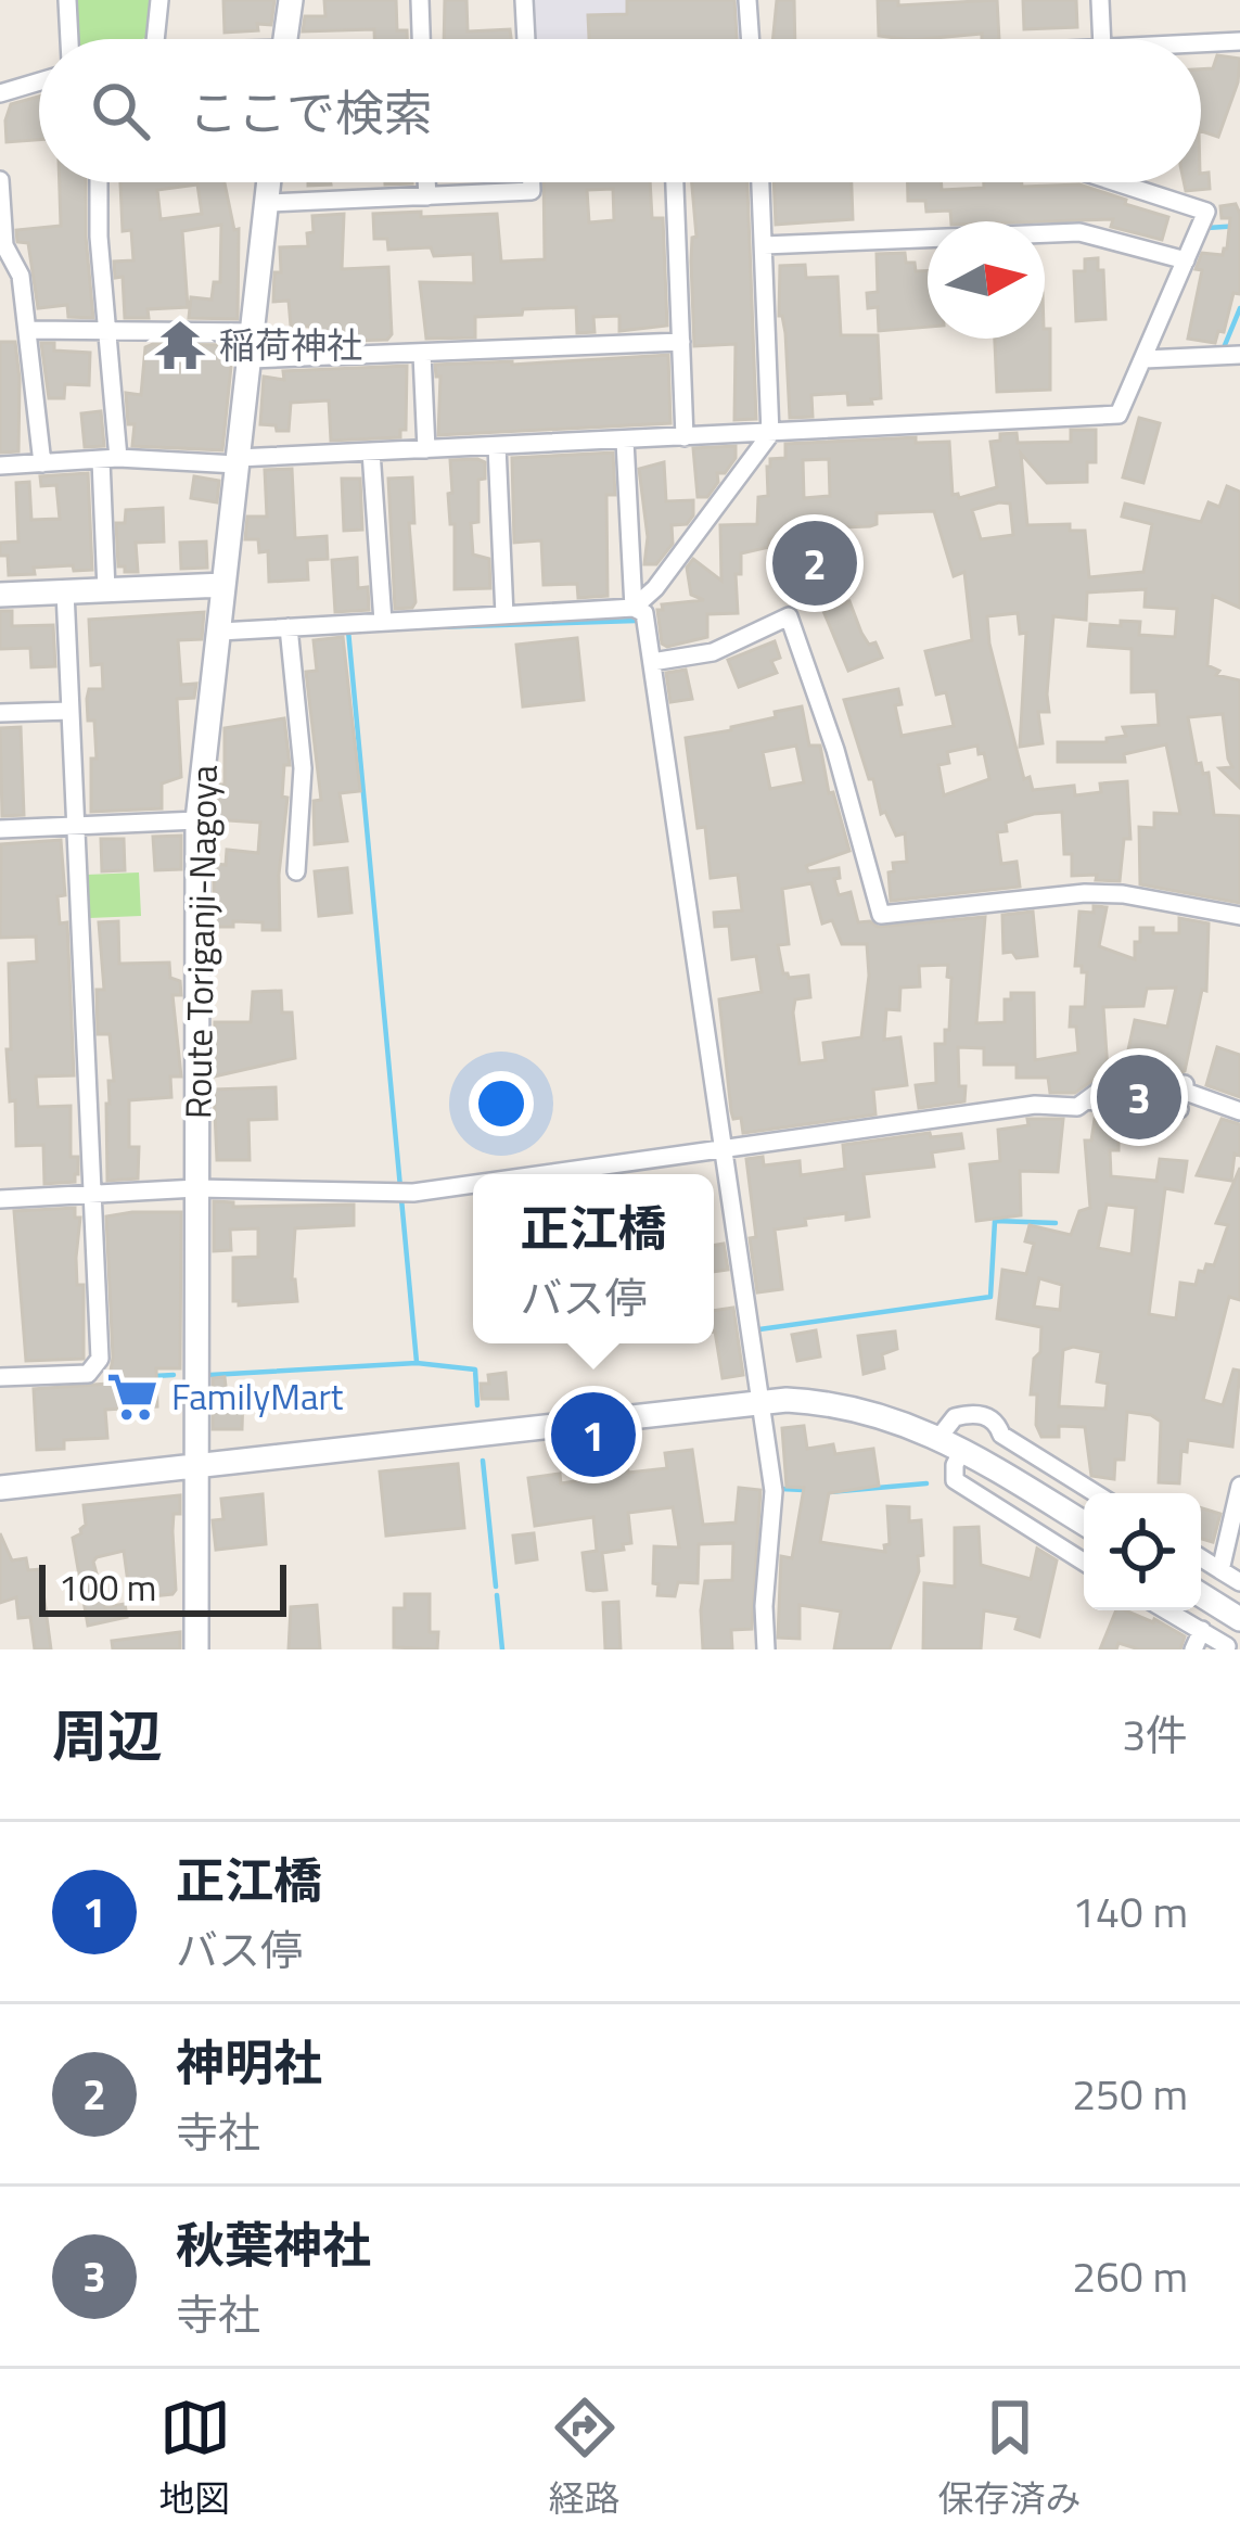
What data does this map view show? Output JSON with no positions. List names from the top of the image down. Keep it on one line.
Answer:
{"streets":{"main road":["Route Toriganji-Nagoya"]},"places":{"temple":["稲荷神社"],"supermarket":["FamilyMart"]},"scale_bar":"100 m","north":"right","page":{"search":"ここで検索","pins":["2","3","1"],"popup":["正江橋","バス停"],"scale":"100 m","heading":["周辺","3件"],"list":[{"mark":"1","name":"正江橋","note":"バス停","value":"140 m"},{"mark":"2","name":"神明社","note":"寺社","value":"250 m"},{"mark":"3","name":"秋葉神社","note":"寺社","value":"260 m"}],"nav":["地図","経路","保存済み"]}}
